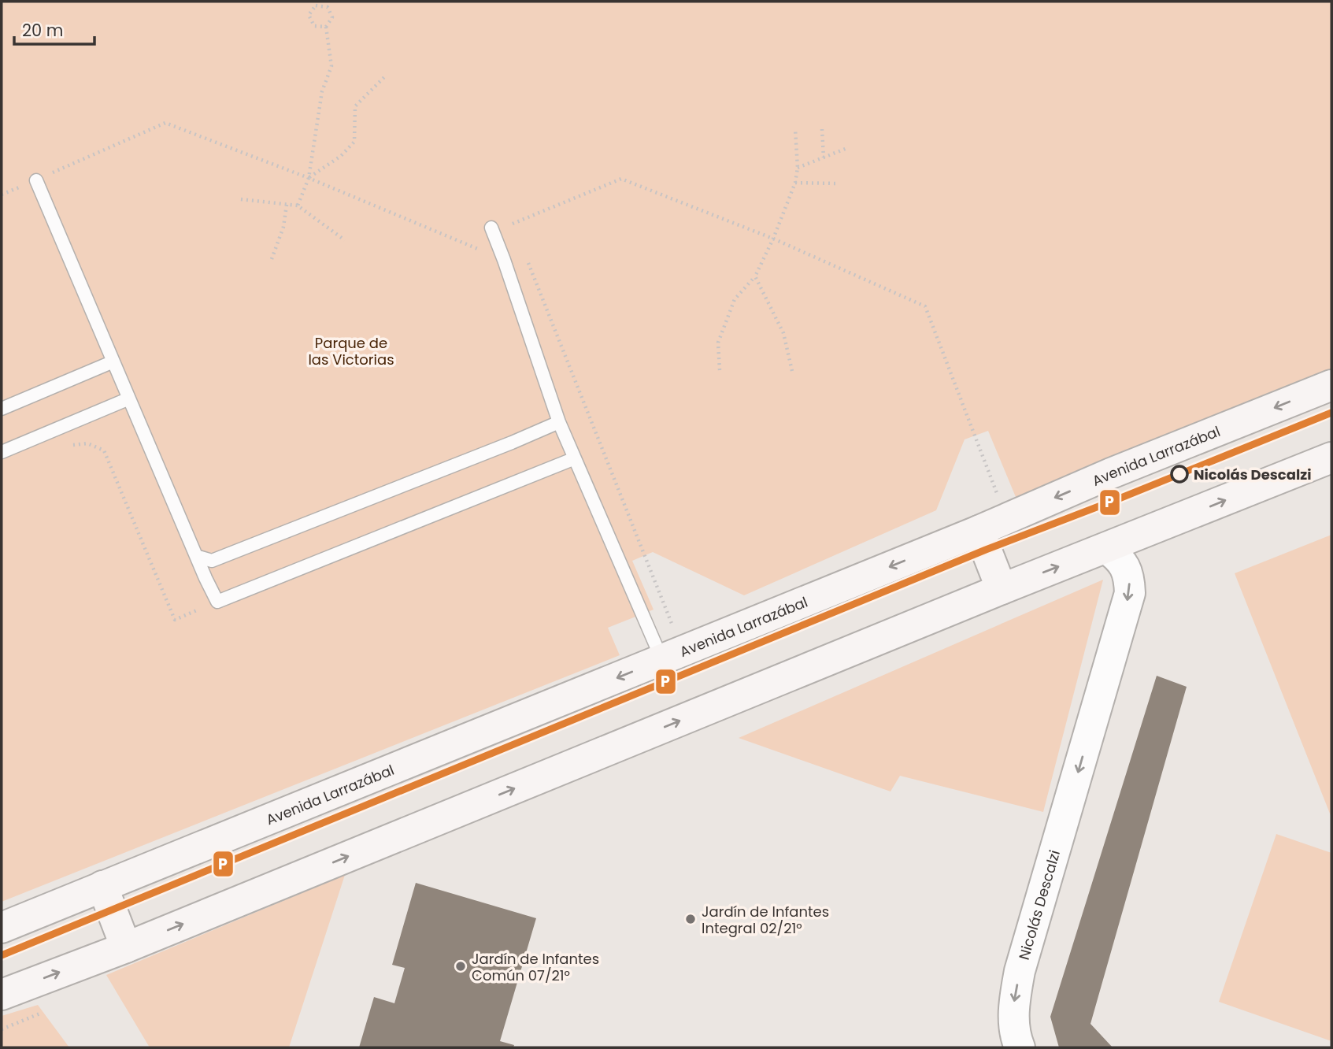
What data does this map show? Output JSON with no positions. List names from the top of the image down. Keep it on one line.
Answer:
{"streets":{"main road":["Avenida Larrazábal"],"street":["Nicolás Descalzi"]},"one_way":["Nicolás Descalzi"],"parks":["Parque de las Victorias"],"places":["Nicolás Descalzi","Jardín de Infantes Integral 02/21°","Jardín de Infantes Común 07/21°"],"lines":["transit line P"],"scale_bar":"20 m"}
